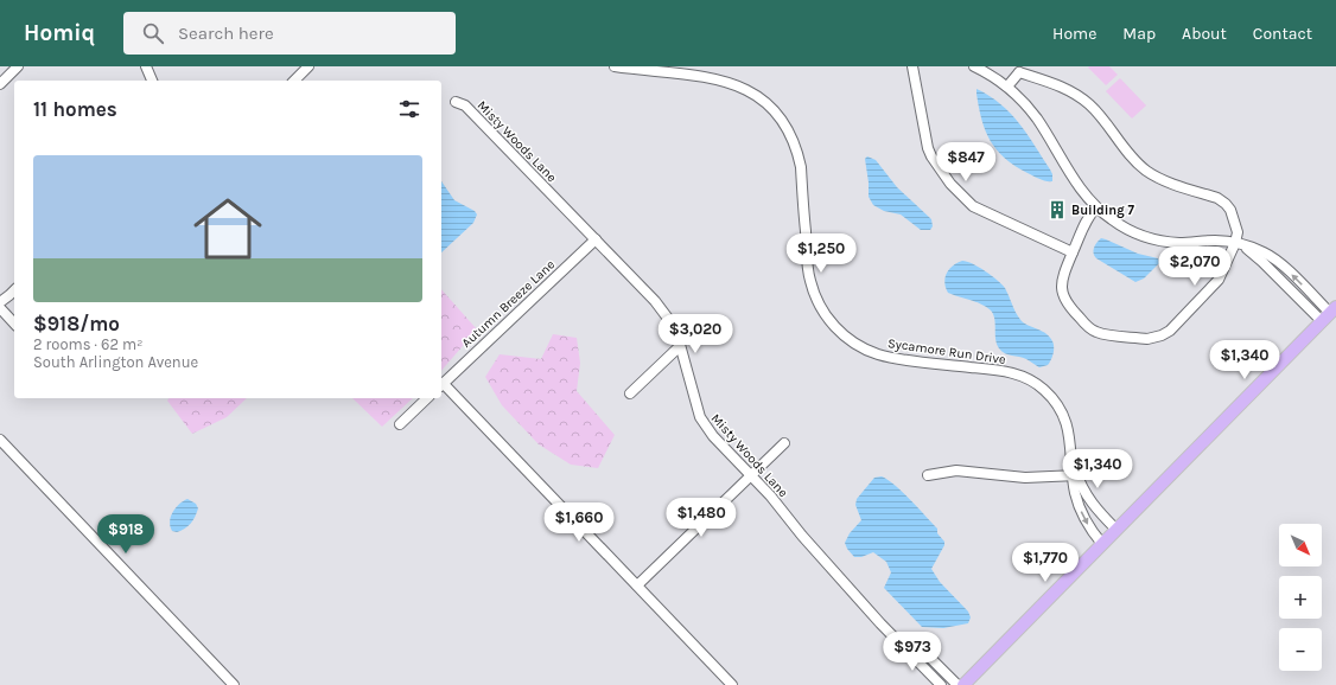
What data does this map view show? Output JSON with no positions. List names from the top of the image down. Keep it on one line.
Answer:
{"streets":{"street":["Misty Woods Lane","Autumn Breeze Lane","Sycamore Run Drive"]},"crossings":[["Misty Woods Lane","Autumn Breeze Lane"]],"places":{"building":["Building 7"]},"north":"bottom right","page":{"header":"Homiq","search":"Search here","nav":["Home","Map","About","Contact"],"heading":"11 homes","list":[{"name":"$918/mo","note":"2 rooms · 62 m² · South Arlington Avenue"}],"price":["$847","$1,250","$2,070","$3,020","$1,340","$1,340","$1,480","$1,660","$918","$1,770","$973"],"map_buttons":["+","−"]}}
